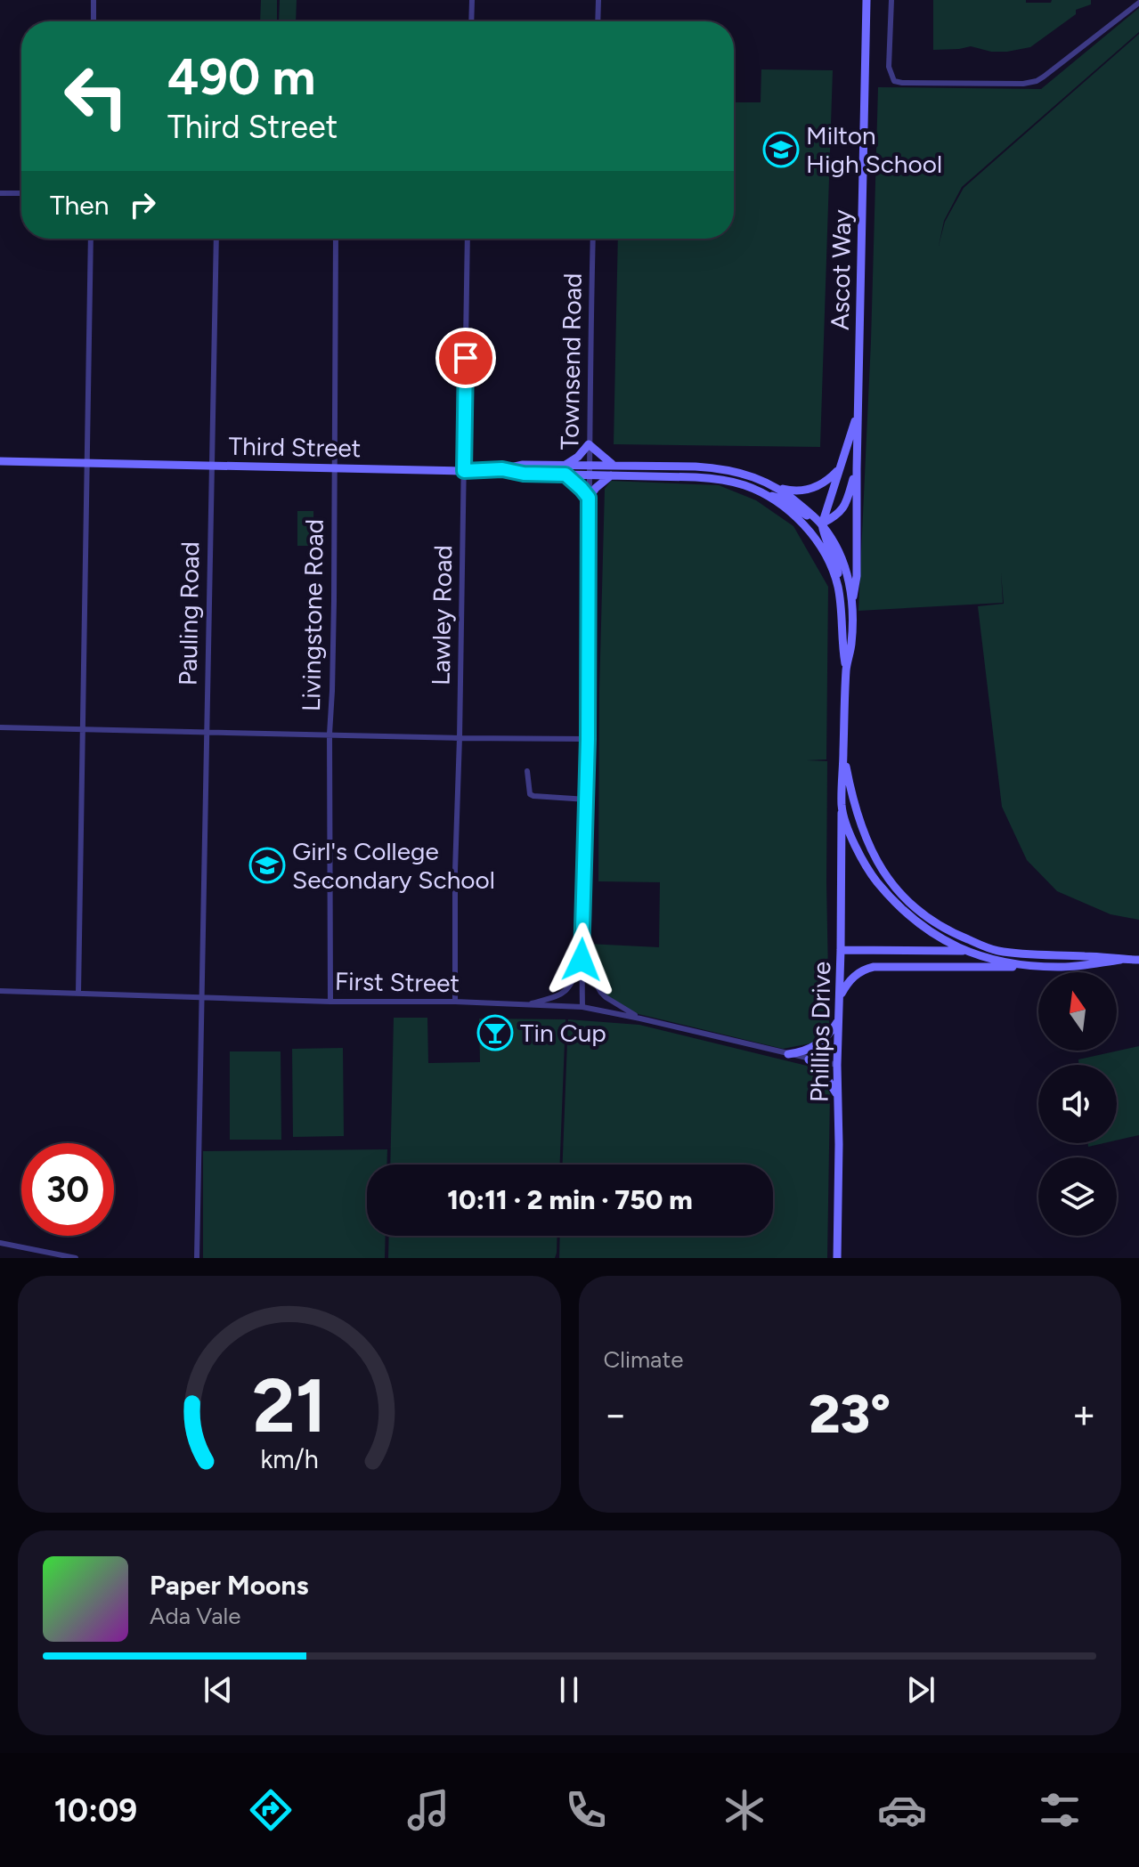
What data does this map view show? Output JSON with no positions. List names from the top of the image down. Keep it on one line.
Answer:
{"streets":{"main road":["Ascot Way","Third Street","Phillips Drive"],"street":["Townsend Road","Pauling Road","Livingstone Road","Lawley Road","First Street"]},"crossings":[["Townsend Road","Third Street"],["Townsend Road","First Street"],["Third Street","Pauling Road"],["Third Street","Livingstone Road"],["Third Street","Lawley Road"],["Pauling Road","First Street"],["Livingstone Road","First Street"],["Lawley Road","First Street"],["First Street","Phillips Drive"]],"places":{"school or university":["Milton High School","Girl's College Secondary School"],"bar":["Tin Cup"]},"north":"top","page":{"turn":["490 m","Third Street"],"then":"Then","limit":"30","trip":"10:11 · 2 min · 750 m","tile":"Climate","heat":["−","23°","+"],"song":["Paper Moons","Ada Vale"],"tabs":"10:09","gauge":["21","km/h"]}}
